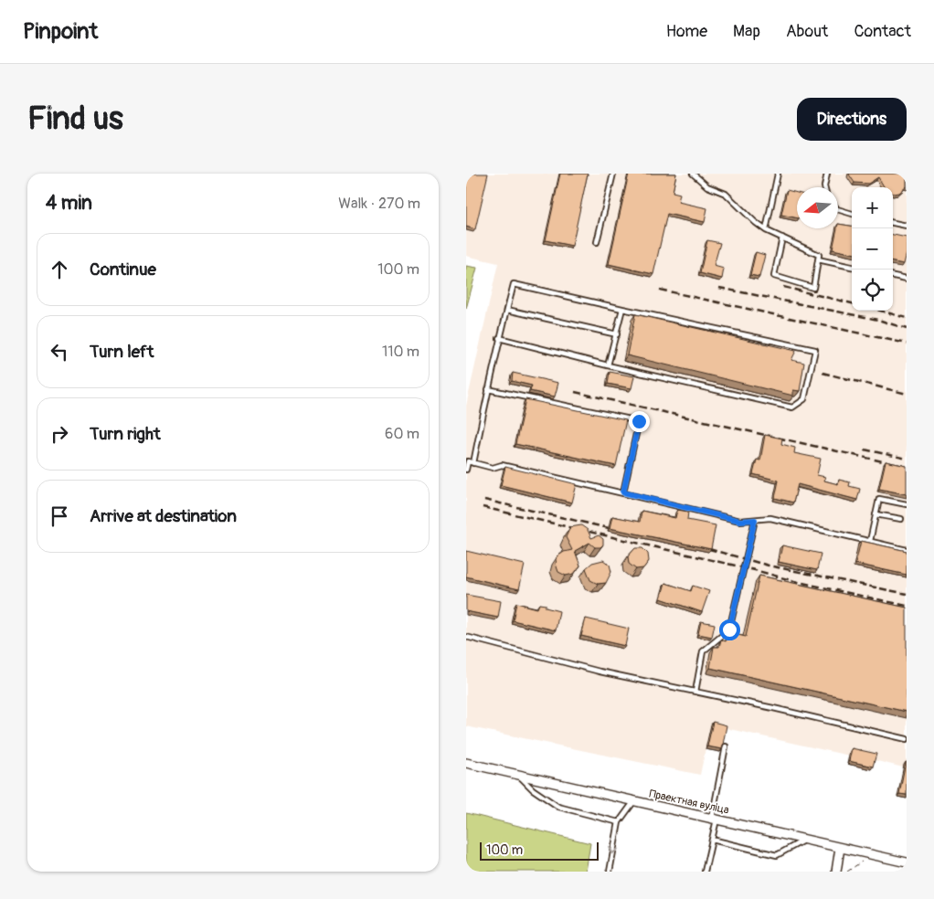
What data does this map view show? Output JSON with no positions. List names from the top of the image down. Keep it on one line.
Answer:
{"streets":{"street":["Праектная вуліца"]},"scale_bar":"100 m","north":"left","page":{"header":"Pinpoint","nav":["Home","Map","About","Contact"],"buttons":"Directions","title":"Find us","heading":["4 min","Walk · 270 m"],"map_buttons":["+","−"],"list":[["Continue","100 m"],["Turn left","110 m"],["Turn right","60 m"],"Arrive at destination"],"scale":"100 m"}}
